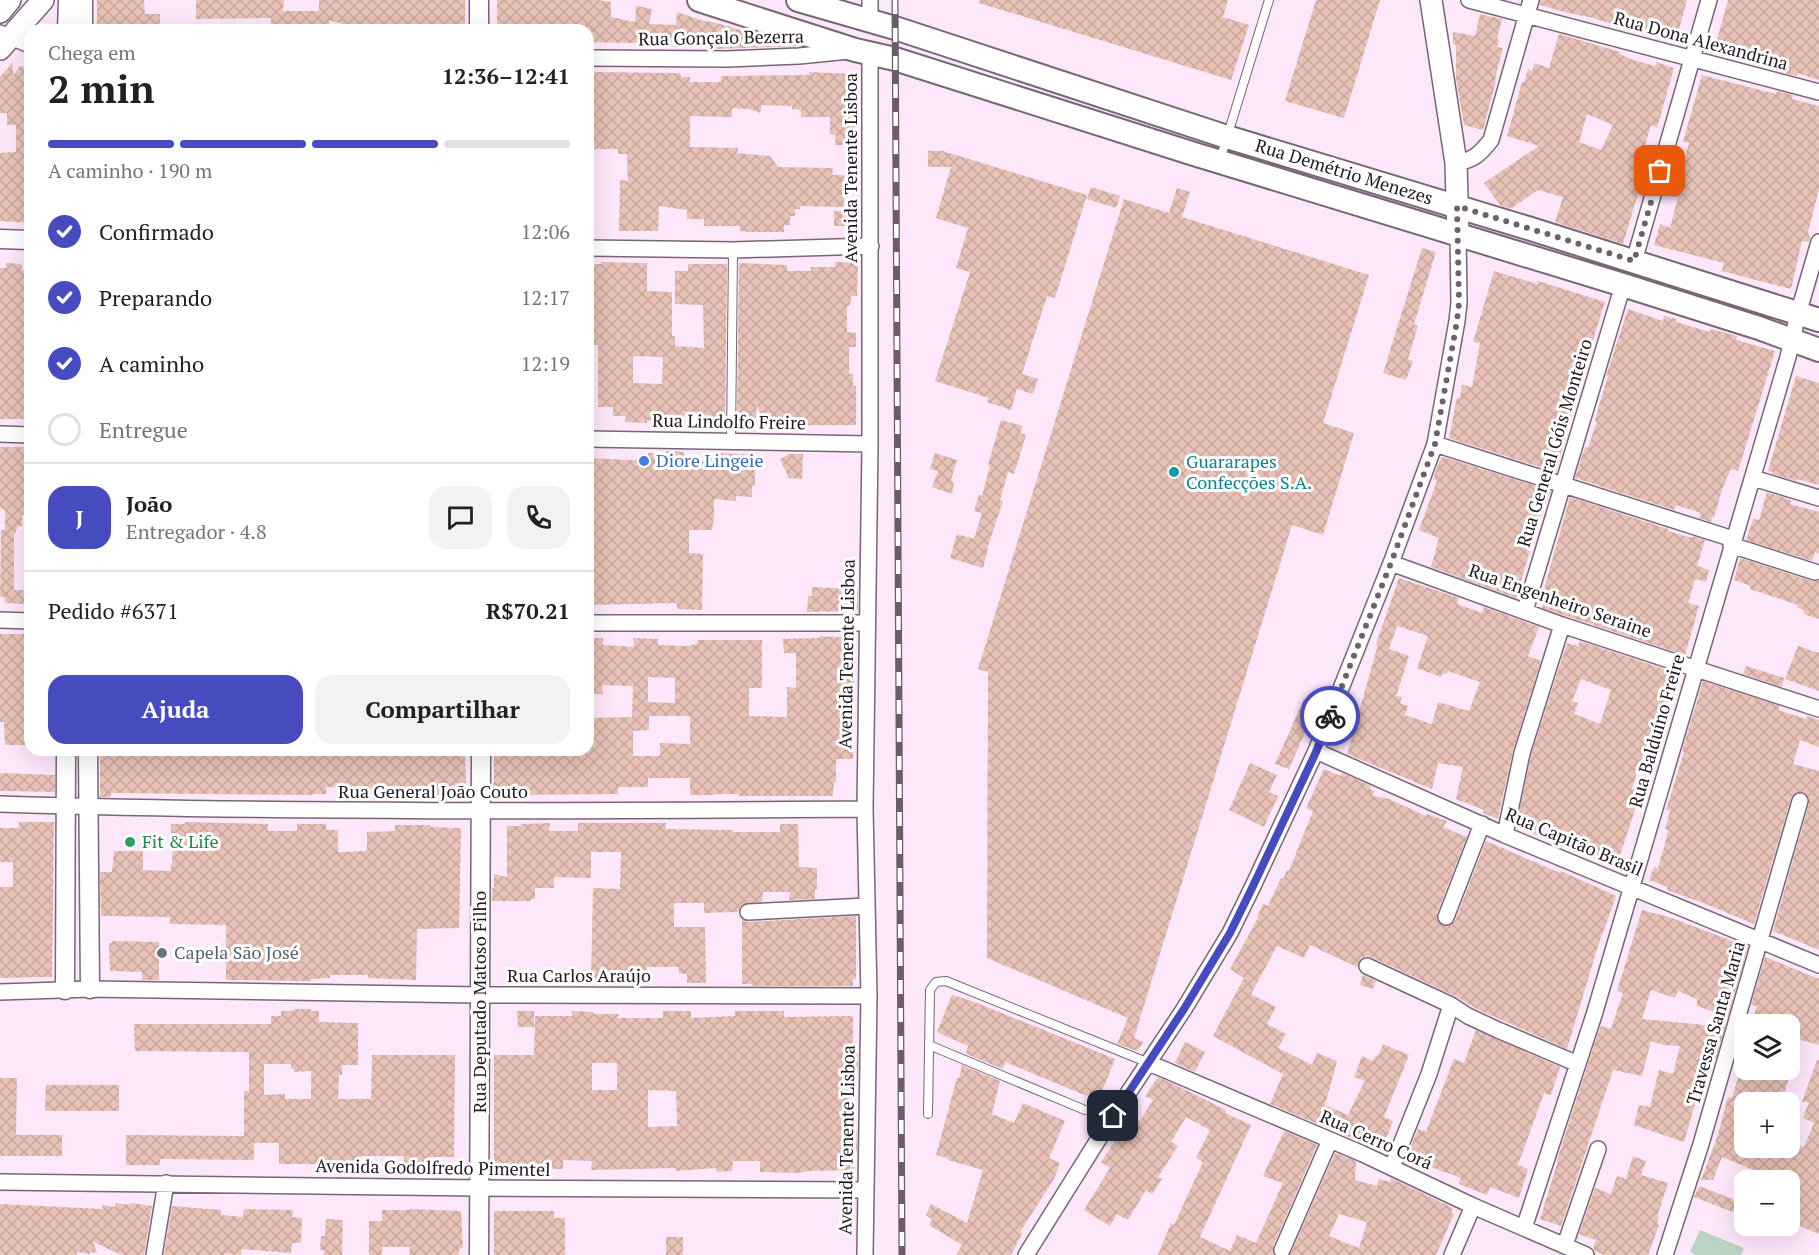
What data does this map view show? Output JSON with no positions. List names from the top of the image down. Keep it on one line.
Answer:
{"streets":{"main road":["Rua Demétrio Menezes"],"street":["Rua Gonçalo Bezerra","Rua Dona Alexandrina","Avenida Tenente Lisboa","Rua Lindolfo Freire","Rua General Góis Monteiro","Rua Engenheiro Seraine","Rua Balduíno Freire","Rua General João Couto","Rua Capitão Brasil","Rua Carlos Araújo","Rua Deputado Matoso Filho","Travessa Santa Maria","Rua Cerro Corá","Avenida Godolfredo Pimentel"]},"crossings":[["Rua Gonçalo Bezerra","Avenida Tenente Lisboa"],["Rua Gonçalo Bezerra","Rua Demétrio Menezes"],["Avenida Tenente Lisboa","Rua Demétrio Menezes"],["Avenida Tenente Lisboa","Rua Lindolfo Freire"],["Avenida Tenente Lisboa","Rua General João Couto"],["Avenida Tenente Lisboa","Rua Carlos Araújo"],["Avenida Tenente Lisboa","Avenida Godolfredo Pimentel"],["Rua Demétrio Menezes","Rua General Góis Monteiro"],["Rua Demétrio Menezes","Rua Balduíno Freire"],["Rua General Góis Monteiro","Rua Engenheiro Seraine"],["Rua Engenheiro Seraine","Rua Balduíno Freire"],["Rua Balduíno Freire","Rua Capitão Brasil"],["Rua Balduíno Freire","Rua Cerro Corá"],["Rua General João Couto","Rua Deputado Matoso Filho"],["Rua Capitão Brasil","Travessa Santa Maria"],["Rua Carlos Araújo","Rua Deputado Matoso Filho"],["Rua Deputado Matoso Filho","Avenida Godolfredo Pimentel"]],"places":["Diore Lingeie","Guararapes Confecções S.A.","Fit & Life","Capela São José"],"page":{"heading":["2 min","Chega em","12:36–12:41"],"panel":["João","Entregador · 4.8","Pedido #6371","R$70.21"],"bar":"A caminho · 190 m","list":[["Confirmado","12:06"],["Preparando","12:17"],["A caminho","12:19"],"Entregue"],"round":"J","buttons":["Ajuda","Compartilhar"],"map_buttons":["+","−"]}}
